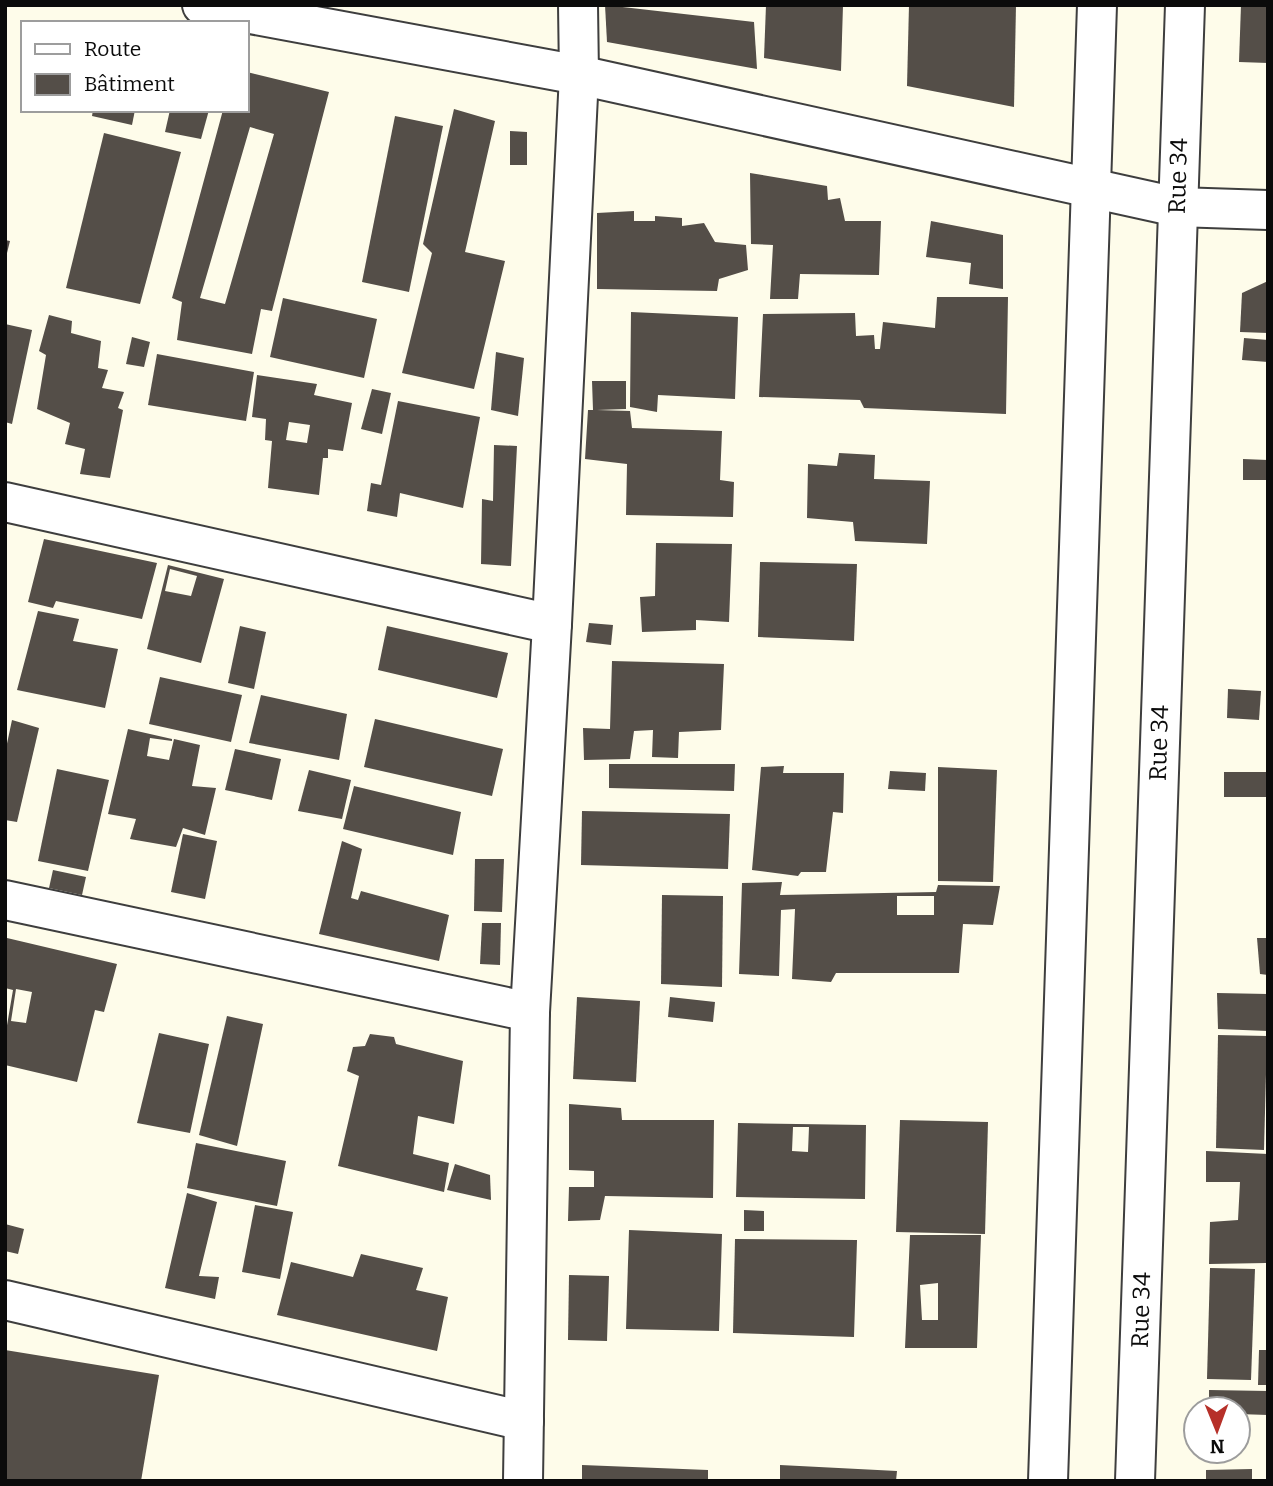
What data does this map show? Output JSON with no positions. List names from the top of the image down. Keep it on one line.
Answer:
{"streets":{"street":["Rue 34"]},"legend":["Route","Bâtiment"],"north":"bottom"}
